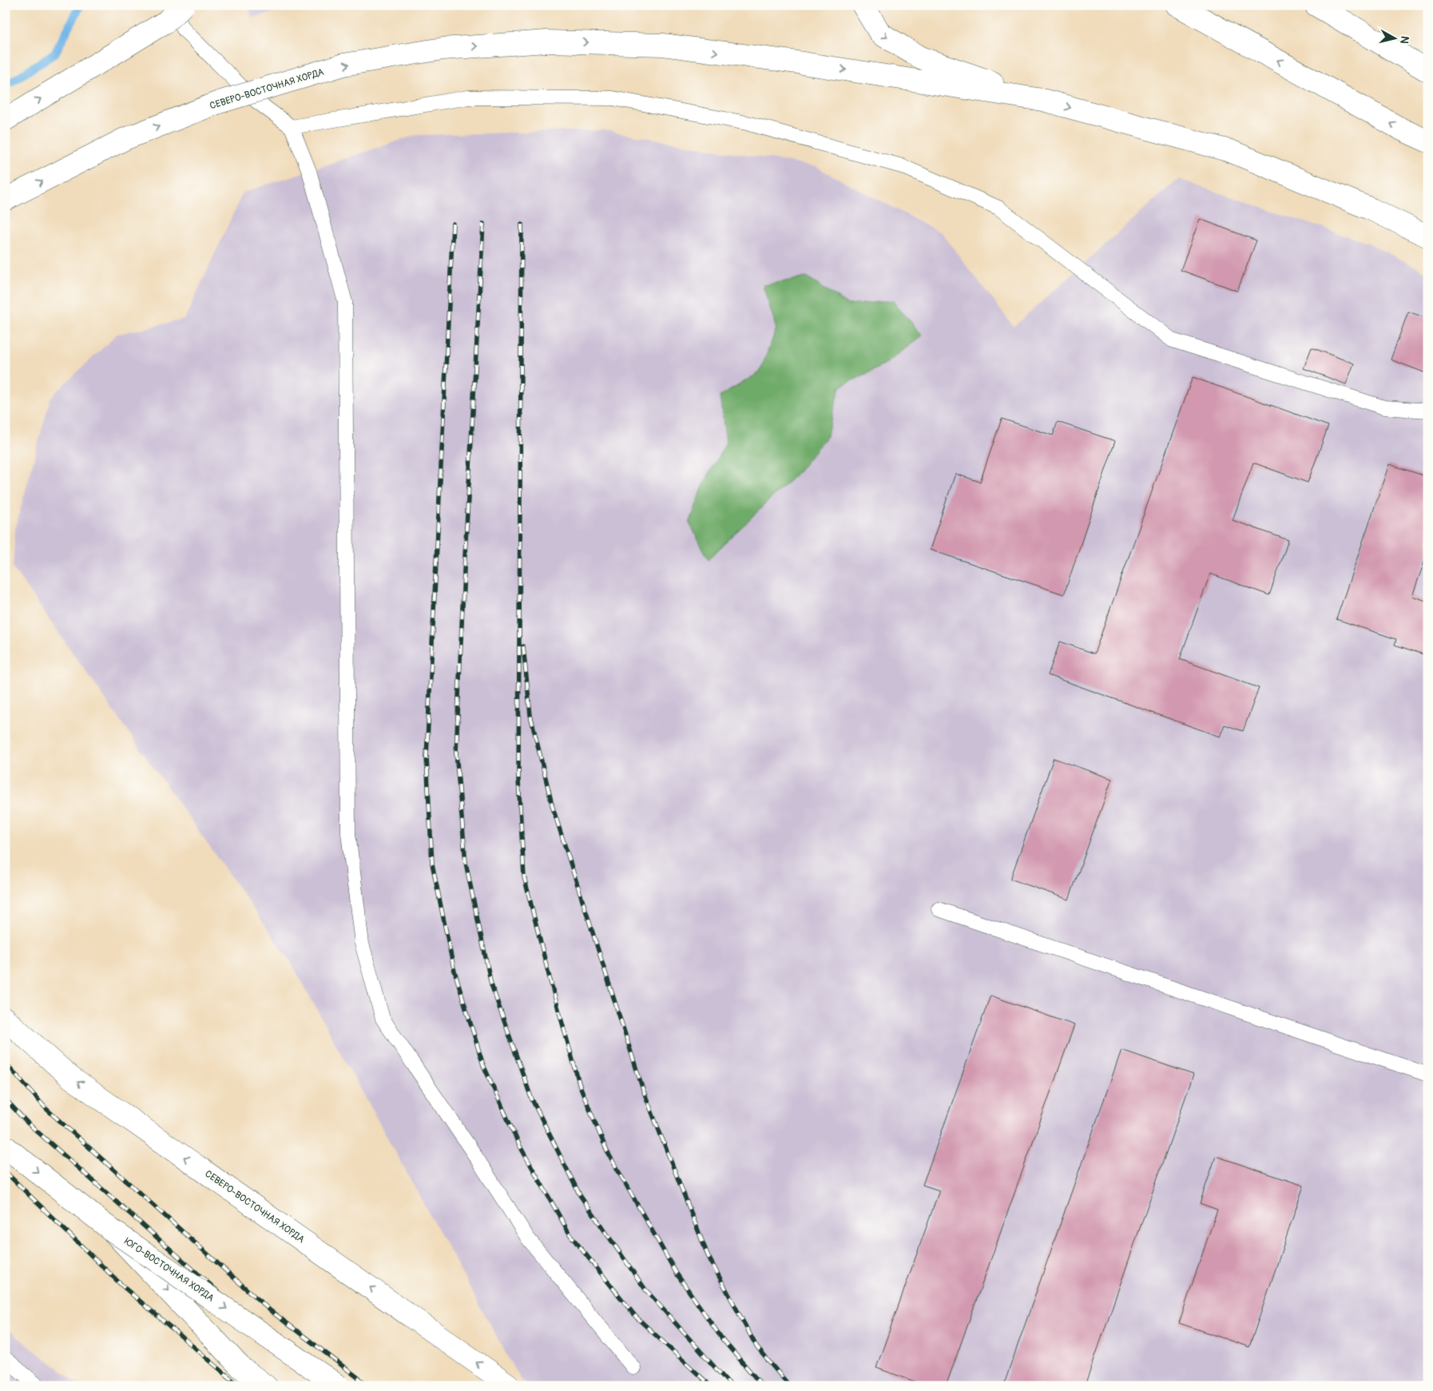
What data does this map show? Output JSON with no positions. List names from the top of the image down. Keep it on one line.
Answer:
{"streets":{"main road":["СЕВЕРО-ВОСТОЧНАЯ ХОРДА","ЮГО-ВОСТОЧНАЯ ХОРДА"]},"north":"right"}
